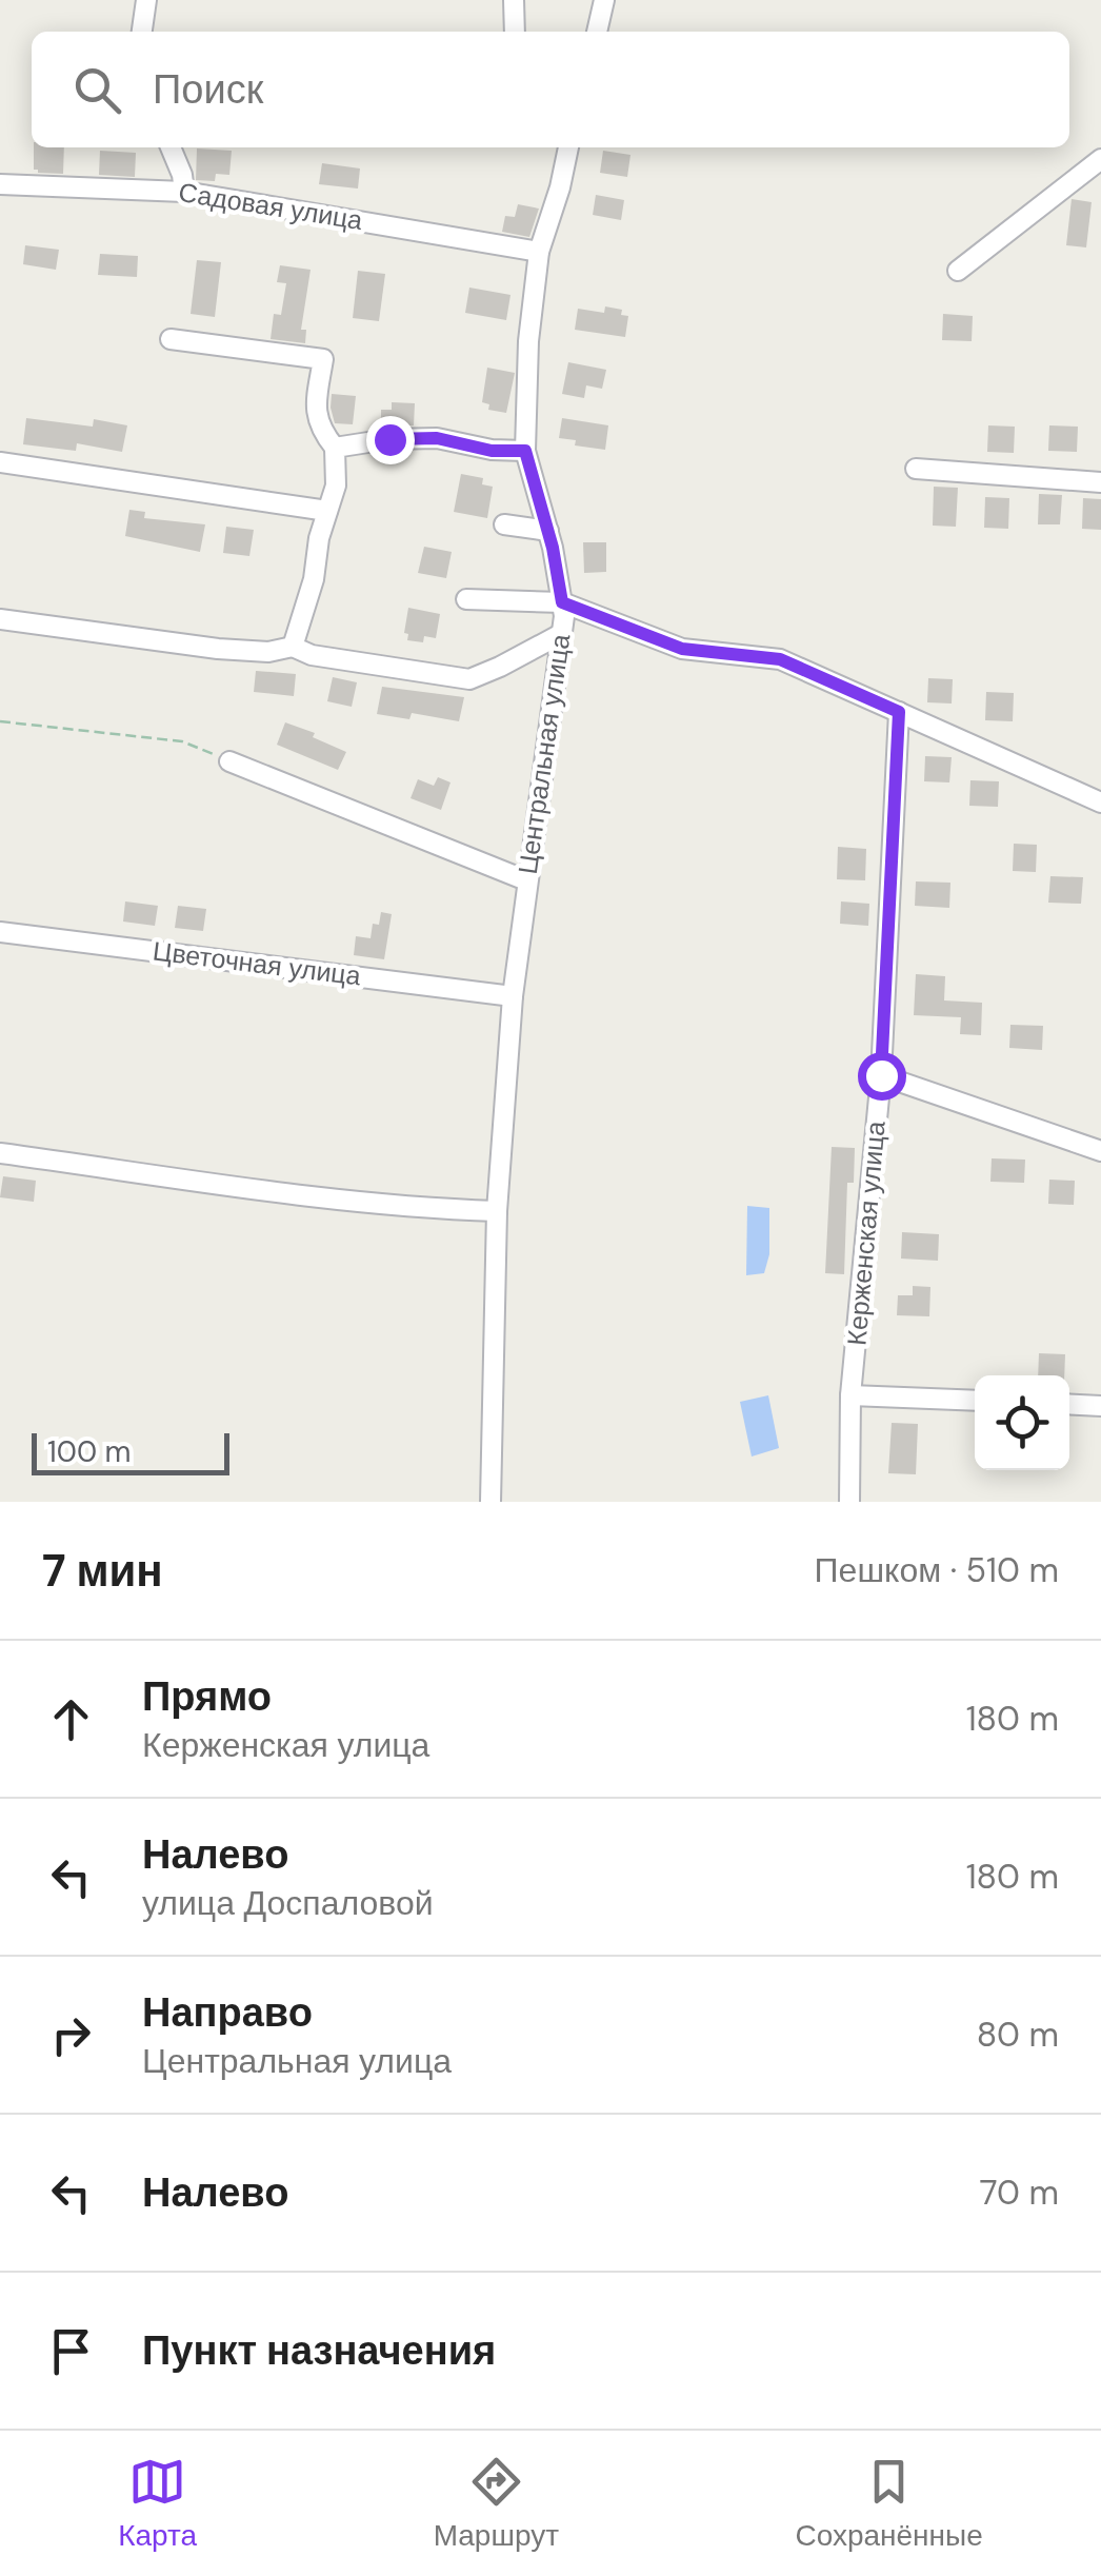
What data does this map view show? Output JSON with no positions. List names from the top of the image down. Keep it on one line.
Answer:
{"streets":{"street":["Садовая улица","Центральная улица","Цветочная улица","Керженская улица"]},"crossings":[["Садовая улица","Центральная улица"],["Центральная улица","Цветочная улица"]],"scale_bar":"100 m","page":{"search":"Поиск","scale":"100 m","heading":["7 мин","Пешком · 510 m"],"list":[["Прямо","Керженская улица","180 m"],["Налево","улица Доспаловой","180 m"],["Направо","Центральная улица","80 m"],["Налево","70 m"],"Пункт назначения"],"nav":["Карта","Маршрут","Сохранённые"]}}
